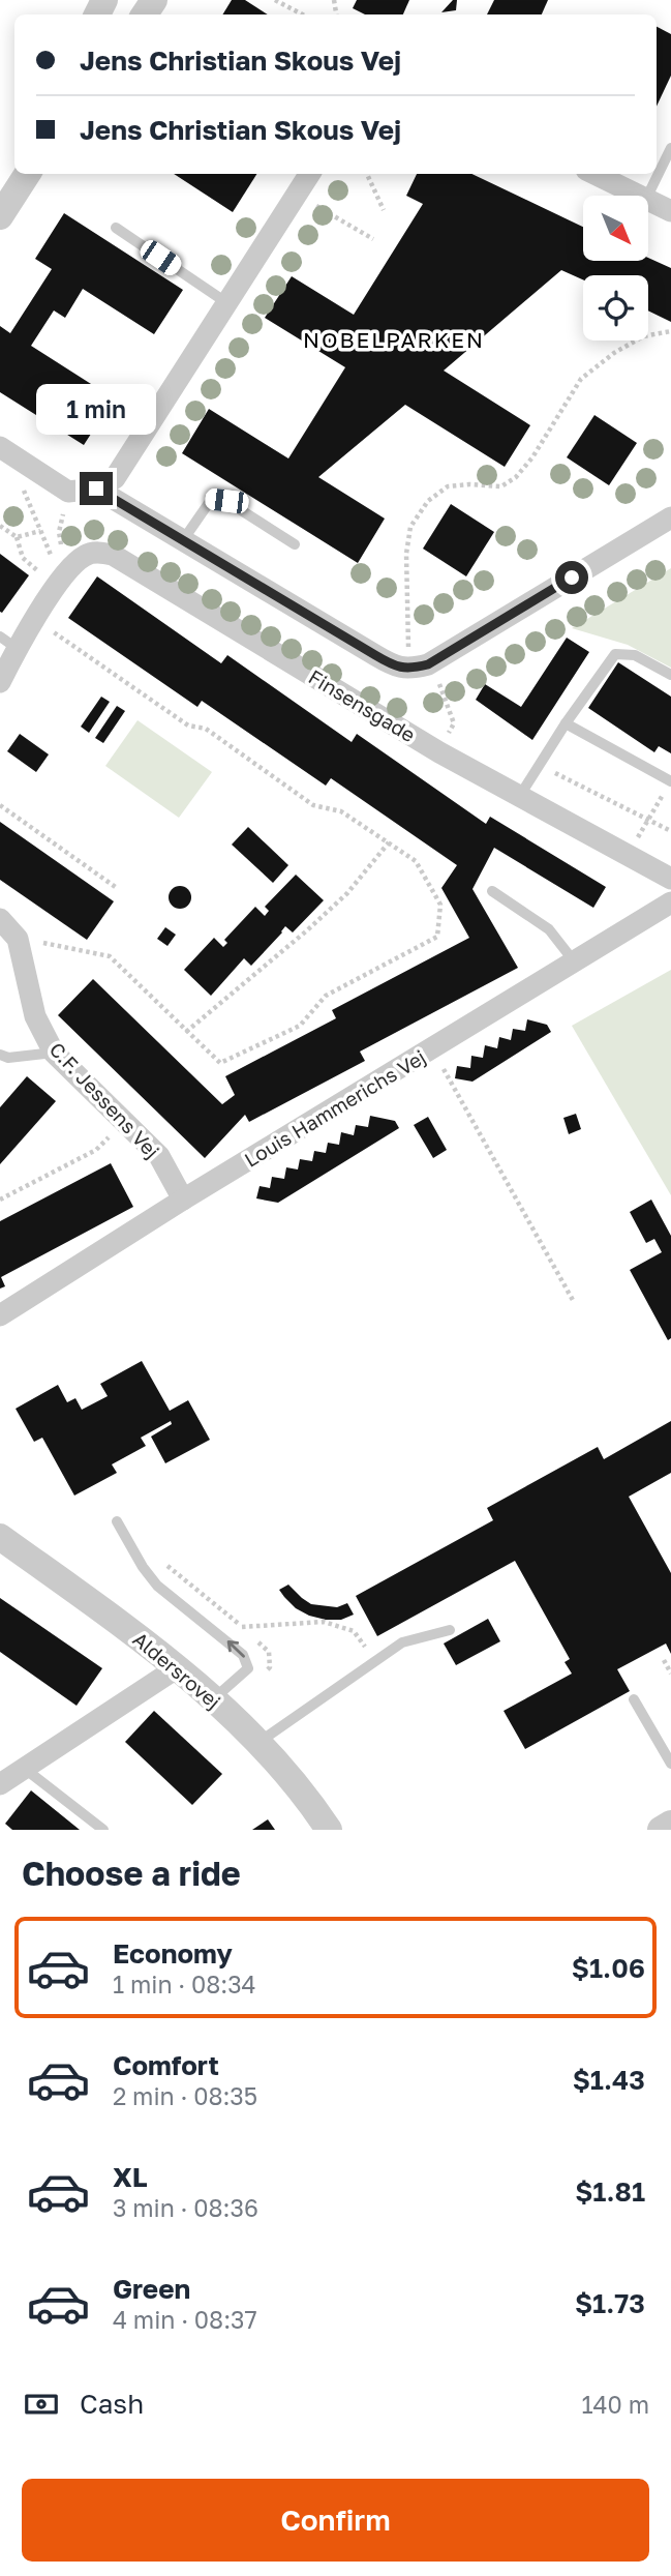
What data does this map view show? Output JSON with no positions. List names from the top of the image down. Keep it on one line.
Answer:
{"streets":{"street":["Finsensgade","C.F. Jessens Vej","Louis Hammerichs Vej","Aldersrovej"]},"crossings":[["C.F. Jessens Vej","Louis Hammerichs Vej"]],"districts":["NOBELPARKEN"],"north":"bottom right","page":{"banner":["Jens Christian Skous Vej","Jens Christian Skous Vej"],"bubble":"1 min","heading":"Choose a ride","list":[{"name":"Economy","note":"1 min · 08:34","value":"$1.06"},{"name":"Comfort","note":"2 min · 08:35","value":"$1.43"},{"name":"XL","note":"3 min · 08:36","value":"$1.81"},{"name":"Green","note":"4 min · 08:37","value":"$1.73"}],"pay":["Cash","140 m"],"buttons":"Confirm"}}
